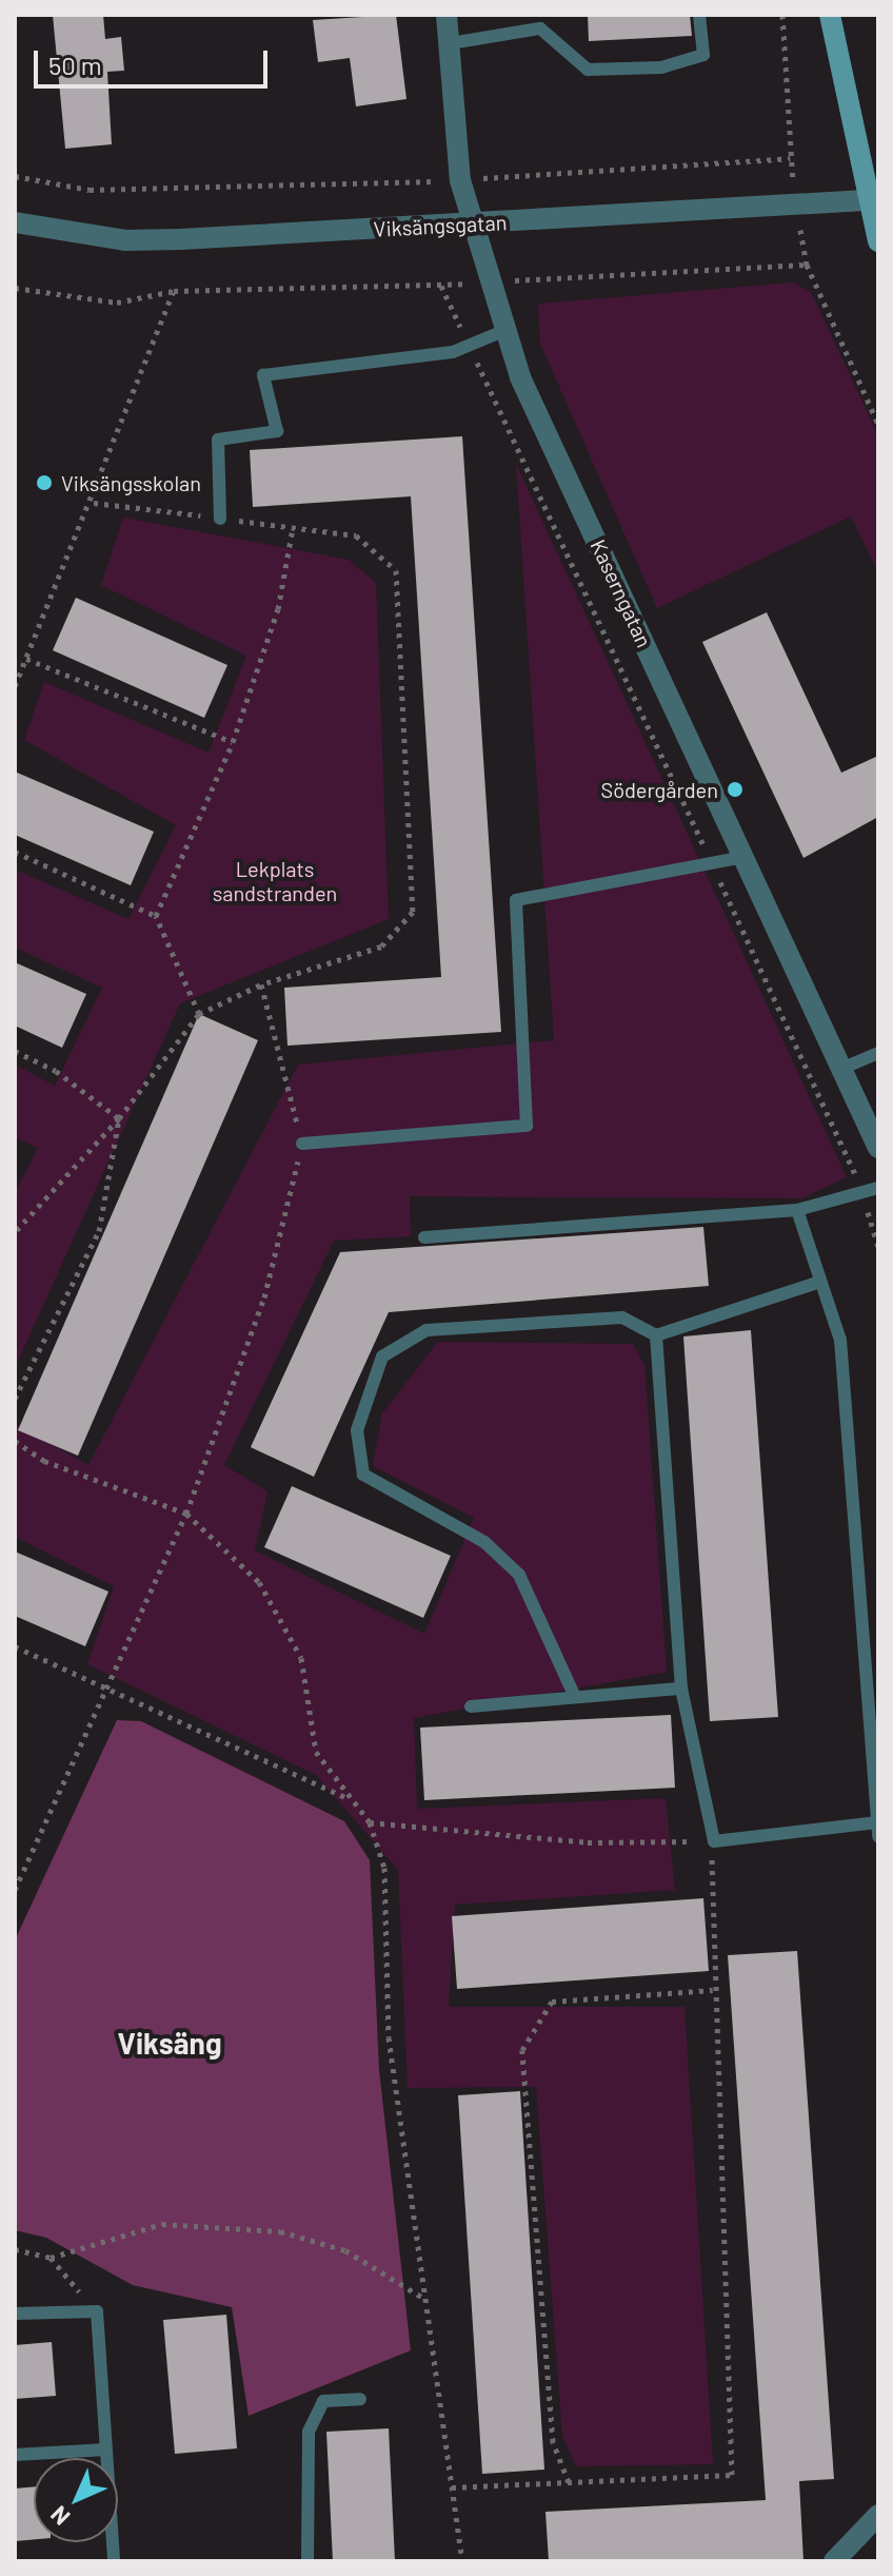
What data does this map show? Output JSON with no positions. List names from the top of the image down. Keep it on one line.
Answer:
{"streets":{"street":["Viksängsgatan","Kaserngatan"]},"crossings":[["Viksängsgatan","Kaserngatan"]],"districts":["Viksäng"],"parks":["Lekplats sandstranden"],"places":["Viksängsskolan","Södergården"],"scale_bar":"50 m","north":"bottom left"}
